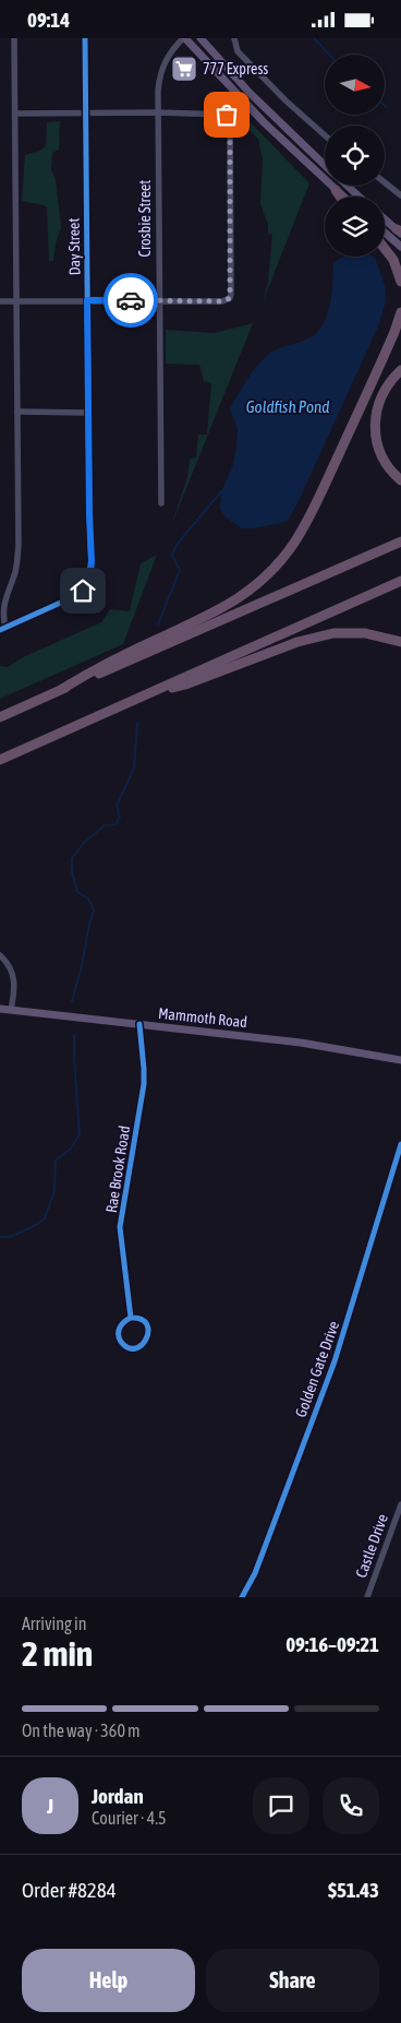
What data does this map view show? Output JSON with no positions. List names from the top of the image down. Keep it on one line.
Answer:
{"streets":{"main road":["Mammoth Road"],"street":["Crosbie Street","Day Street","Rae Brook Road","Golden Gate Drive","Castle Drive"]},"crossings":[["Mammoth Road","Rae Brook Road"]],"water":["Goldfish Pond"],"places":{"supermarket":["777 Express"]},"north":"right","page":{"status":"09:14","heading":["2 min","Arriving in","09:16–09:21"],"panel":["Jordan","Courier · 4.5","Order #8284","$51.43"],"bar":"On the way · 360 m","round":"J","buttons":["Help","Share"]}}
